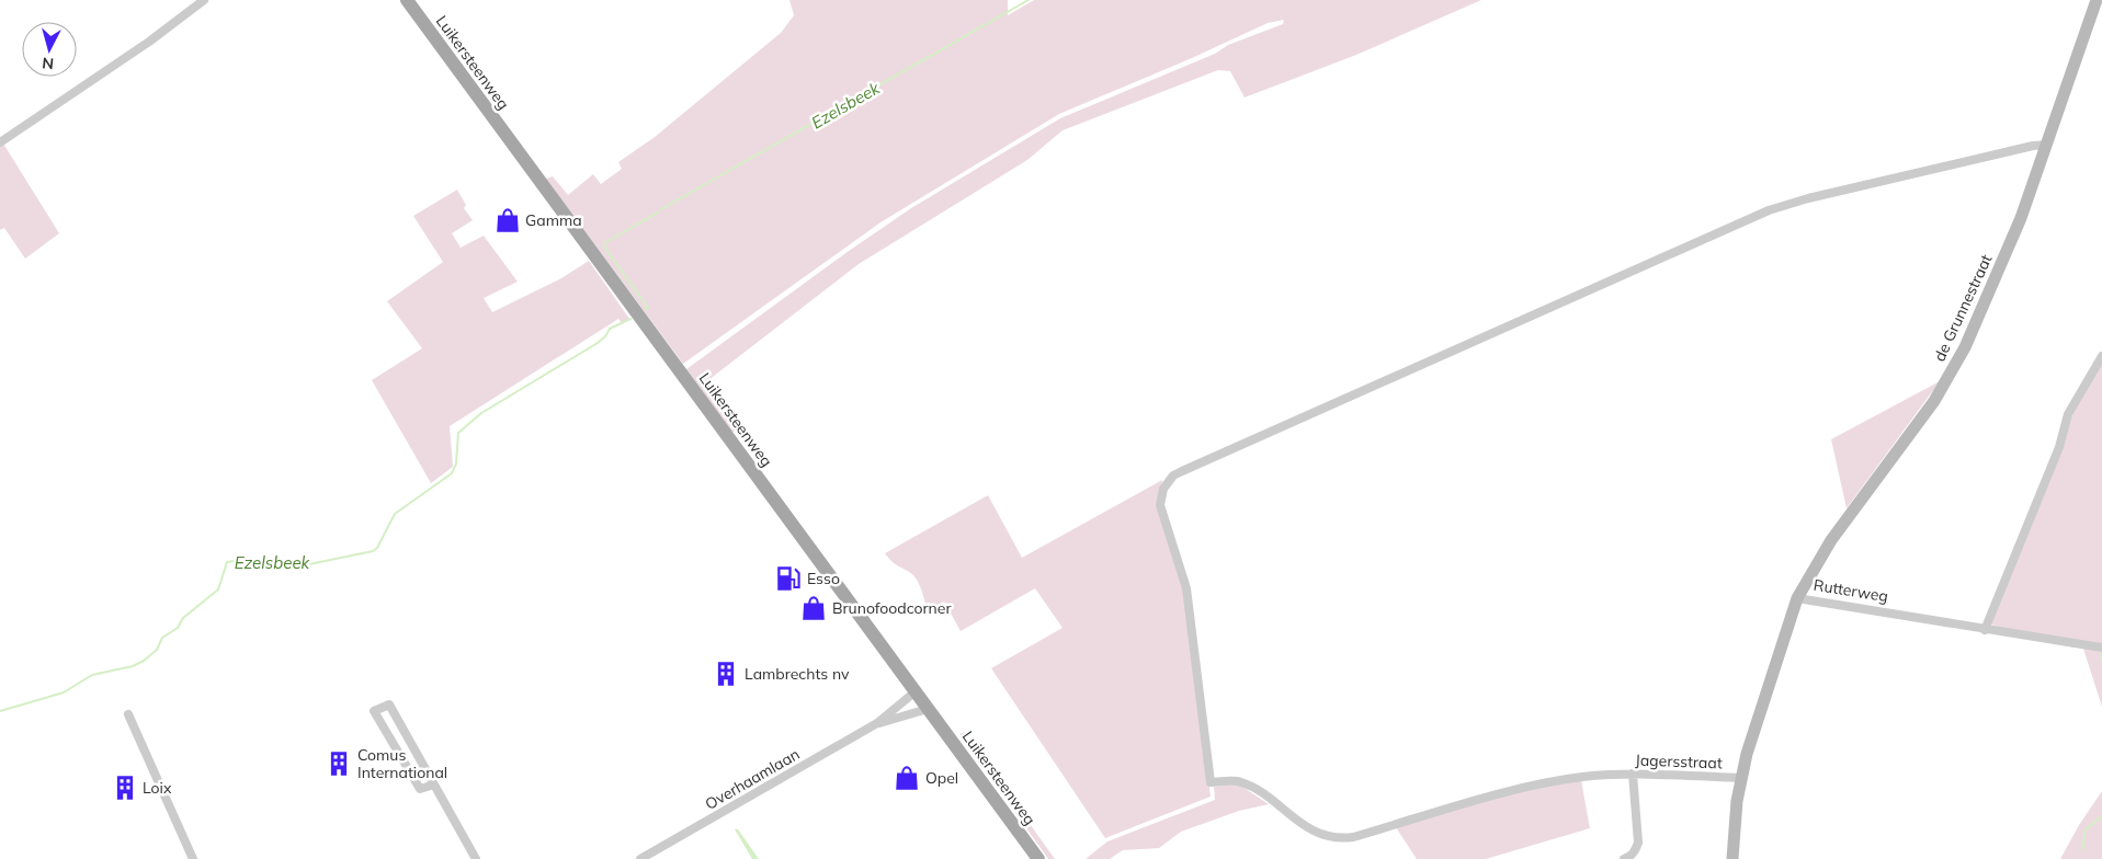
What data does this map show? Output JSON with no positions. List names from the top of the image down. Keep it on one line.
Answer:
{"streets":{"main road":["Luikersteenweg"],"street":["de Grunnestraat","Rutterweg","Jagersstraat","Overhaamlaan"]},"crossings":[["Luikersteenweg","Overhaamlaan"],["de Grunnestraat","Rutterweg"],["de Grunnestraat","Jagersstraat"],["Rutterweg","Jagersstraat"]],"water":["Ezelsbeek"],"places":{"shop":["Gamma","Brunofoodcorner","Opel"],"fuel station":["Esso"],"building":["Lambrechts nv","Comus International","Loix"]},"north":"bottom"}
